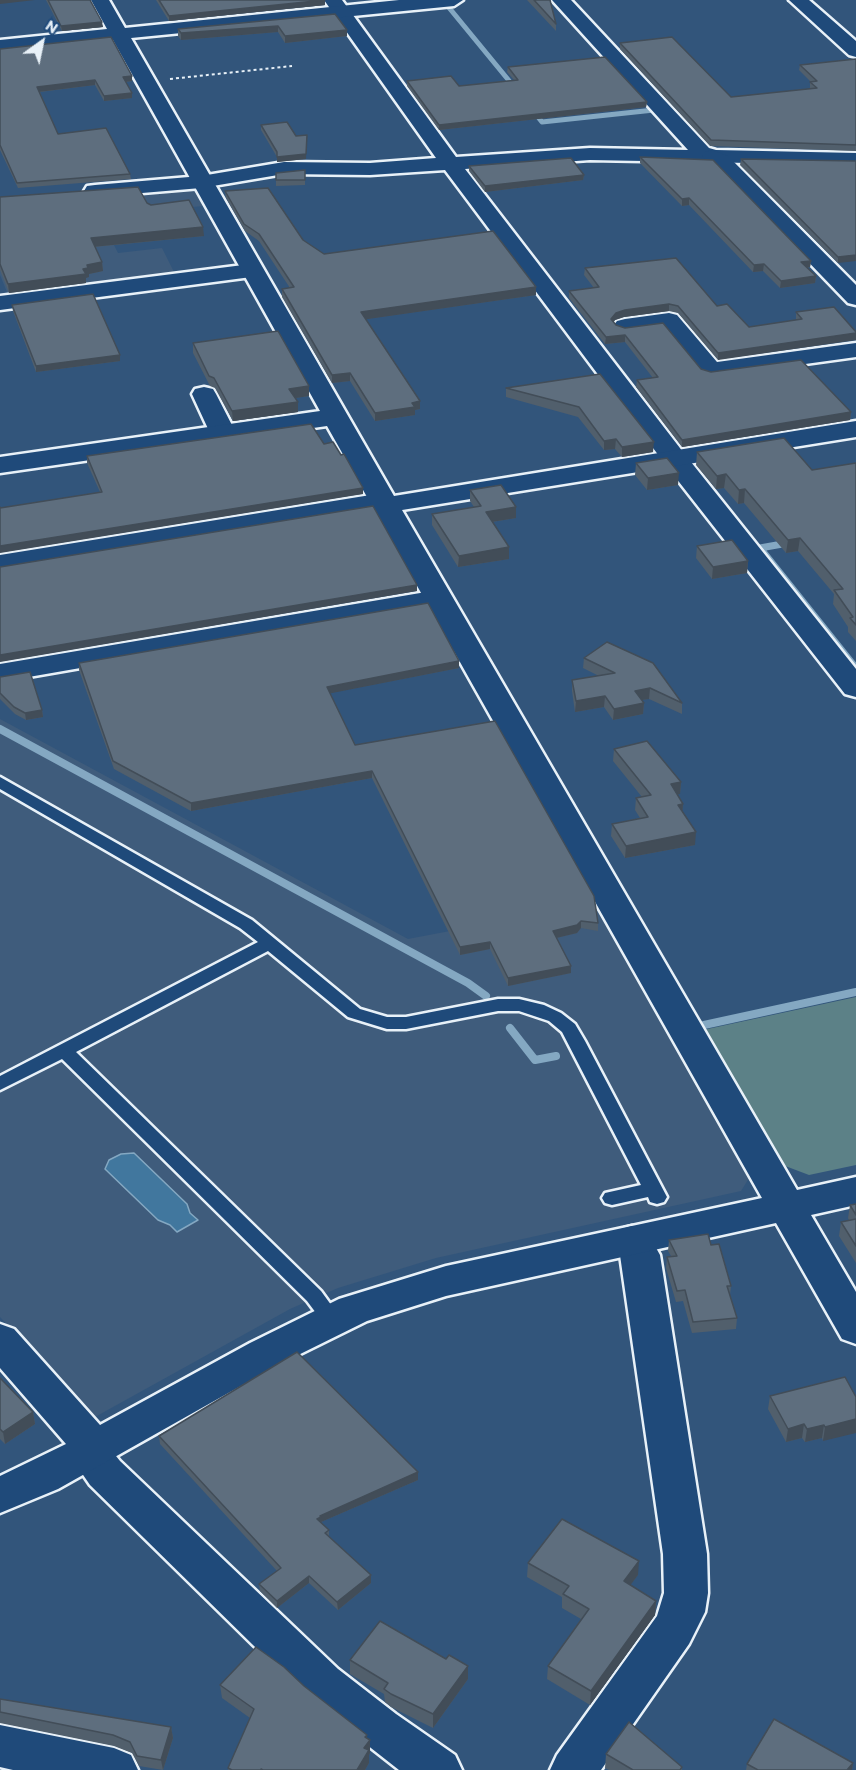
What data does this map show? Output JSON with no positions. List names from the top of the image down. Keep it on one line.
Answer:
{"north":"top right"}
